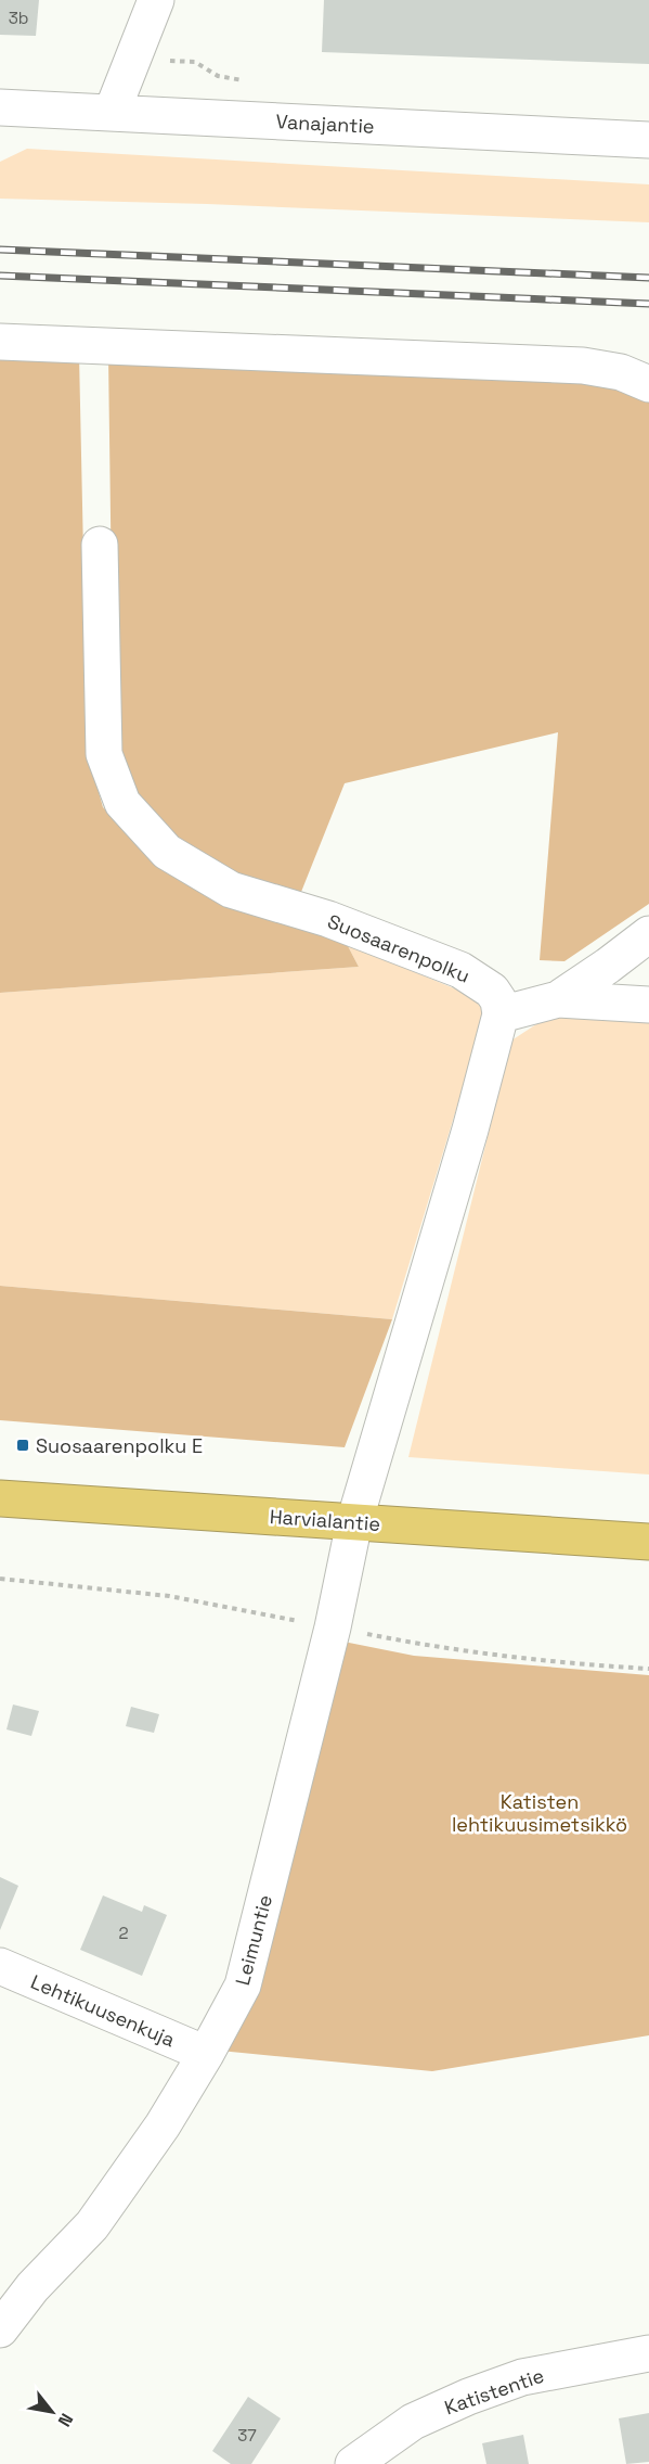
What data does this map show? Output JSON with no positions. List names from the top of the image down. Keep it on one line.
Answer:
{"streets":{"highway":["Harvialantie"],"street":["Vanajantie","Suosaarenpolku","Leimuntie","Lehtikuusenkuja","Katistentie"]},"crossings":[["Harvialantie","Leimuntie"],["Leimuntie","Lehtikuusenkuja"]],"parks":["Katisten lehtikuusimetsikkö"],"places":{"transit":["Suosaarenpolku E"]},"house_numbers":["3b","2","37"],"north":"bottom right"}
